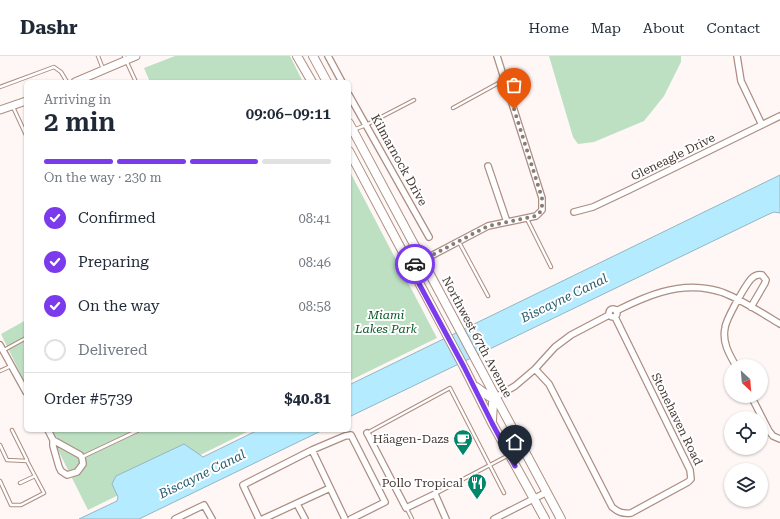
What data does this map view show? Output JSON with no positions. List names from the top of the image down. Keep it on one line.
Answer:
{"streets":{"main road":["Northwest 67th Avenue"],"street":["Gleneagle Drive","Kilmarnock Drive","Stonehaven Road"]},"water":["Biscayne Canal"],"parks":["Miami Lakes Park"],"places":{"cafe":["Häagen-Dazs"],"restaurant":["Pollo Tropical"]},"north":"bottom right","page":{"header":"Dashr","nav":["Home","Map","About","Contact"],"heading":["2 min","Arriving in","09:06–09:11"],"panel":["Order #5739","$40.81"],"bar":"On the way · 230 m","list":[["Confirmed","08:41"],["Preparing","08:46"],["On the way","08:58"],"Delivered"]}}
